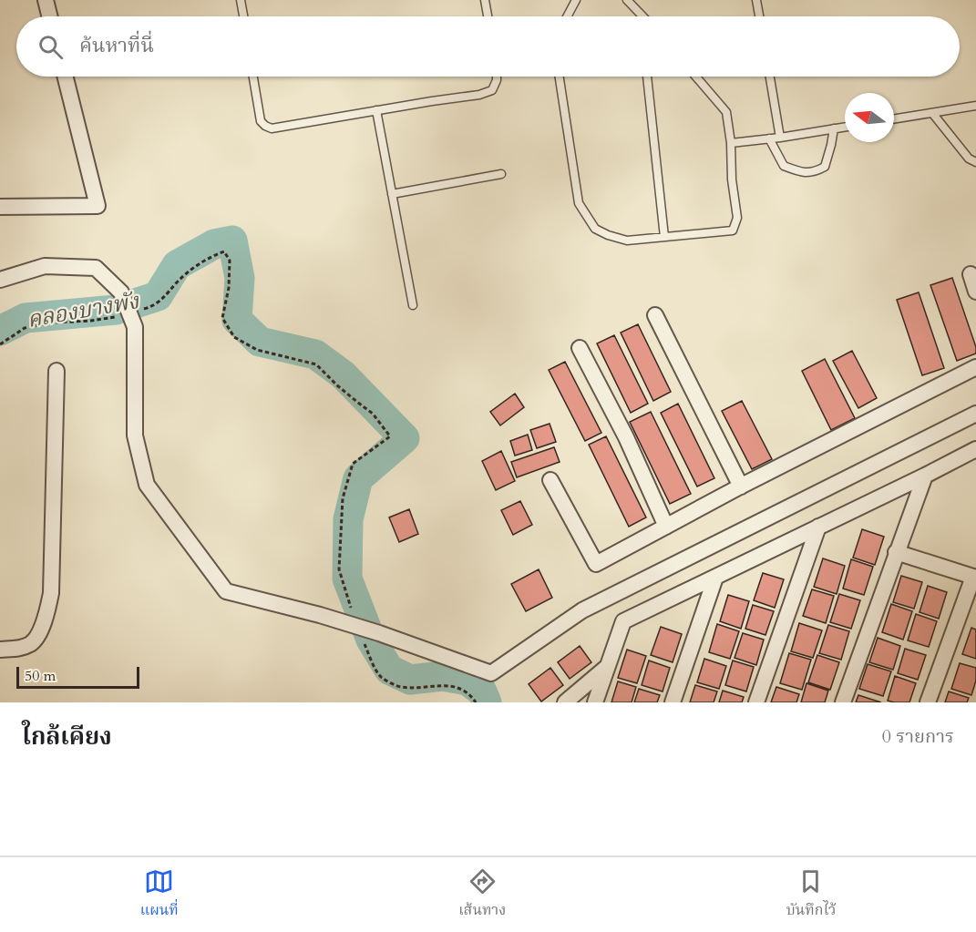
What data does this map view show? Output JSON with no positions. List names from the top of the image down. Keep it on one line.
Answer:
{"water":["คลองบางพัง"],"scale_bar":"50 m","north":"left","page":{"search":"ค้นหาที่นี่","scale":"50 m","heading":["ใกล้เคียง","0 รายการ"],"nav":["แผนที่","เส้นทาง","บันทึกไว้"]}}
